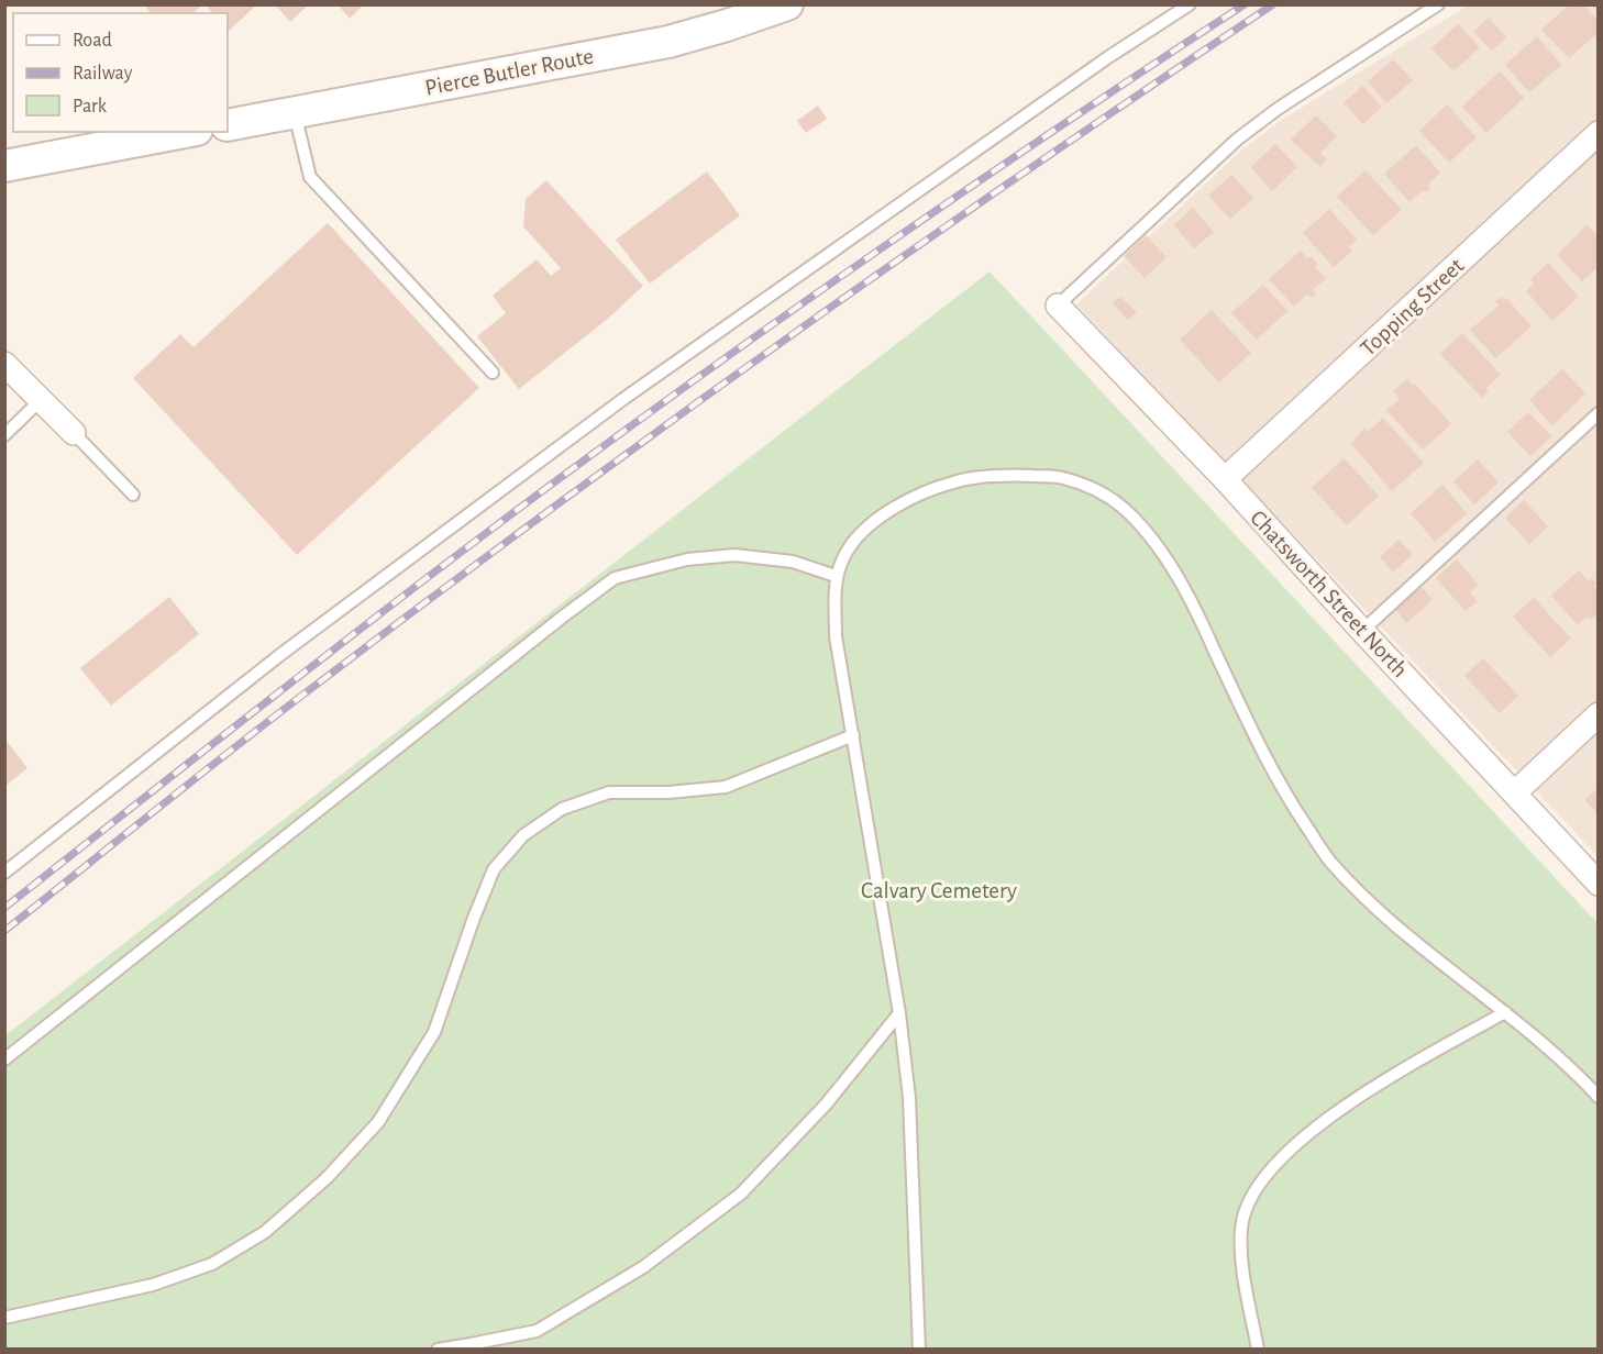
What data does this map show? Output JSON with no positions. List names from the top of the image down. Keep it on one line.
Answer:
{"streets":{"main road":["Pierce Butler Route"],"street":["Topping Street","Chatsworth Street North"]},"crossings":[["Topping Street","Chatsworth Street North"]],"parks":["Calvary Cemetery"],"legend":["Road","Railway","Park"]}
